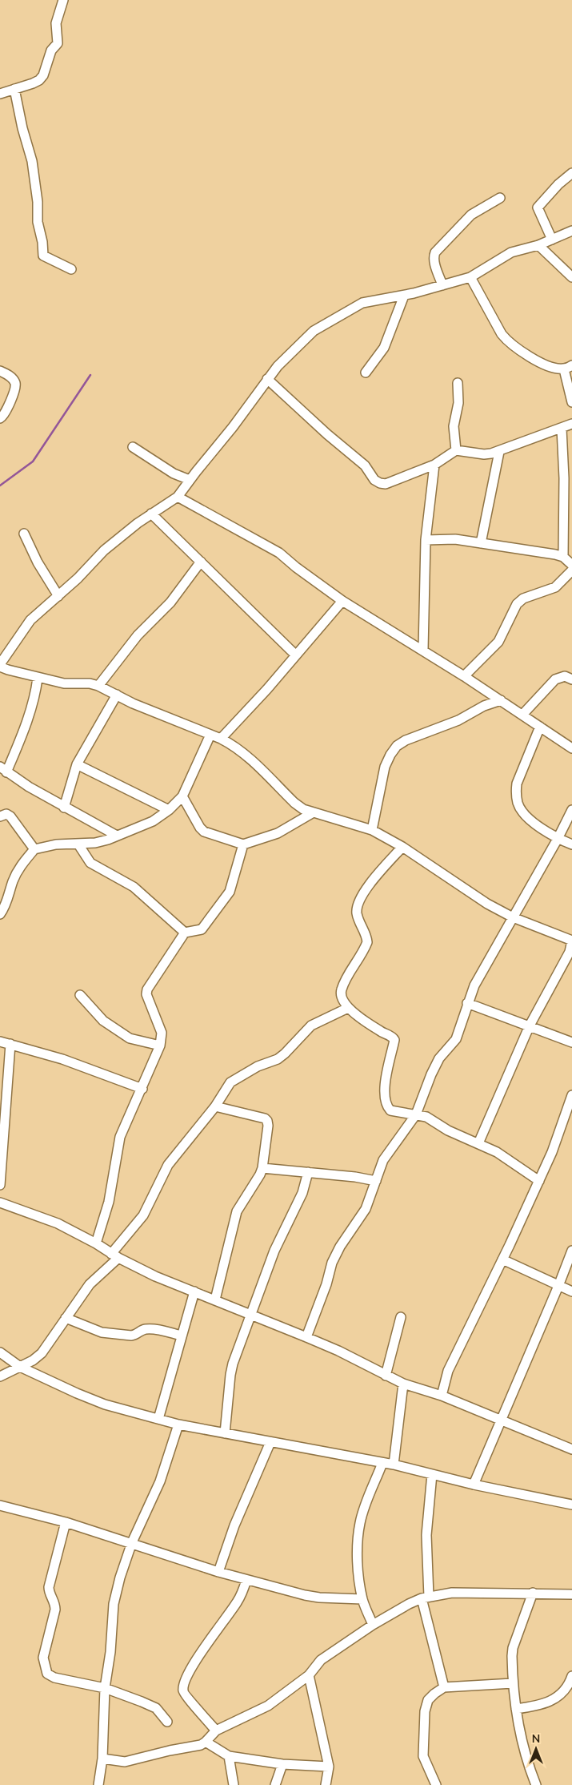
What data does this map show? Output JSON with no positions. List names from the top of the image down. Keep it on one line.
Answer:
{"north":"top"}
